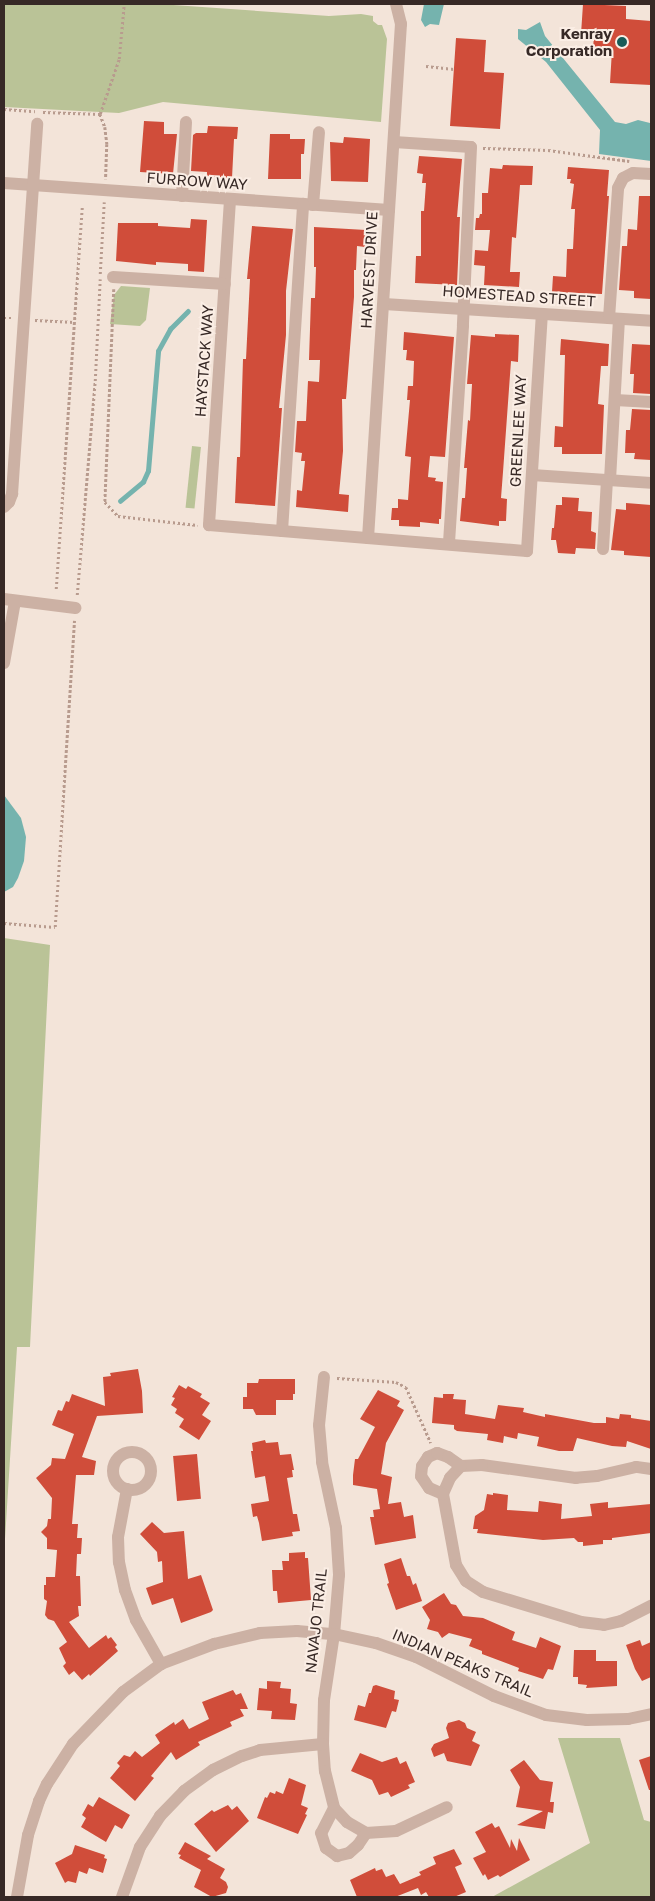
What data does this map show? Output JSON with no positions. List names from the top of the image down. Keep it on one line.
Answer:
{"streets":{"street":["FURROW WAY","HARVEST DRIVE","HOMESTEAD STREET","HAYSTACK WAY","GREENLEE WAY","NAVAJO TRAIL","INDIAN PEAKS TRAIL"]},"crossings":[["FURROW WAY","HARVEST DRIVE"],["FURROW WAY","HAYSTACK WAY"],["HARVEST DRIVE","HOMESTEAD STREET"],["HOMESTEAD STREET","GREENLEE WAY"],["NAVAJO TRAIL","INDIAN PEAKS TRAIL"]],"places":["Kenray Corporation"]}
